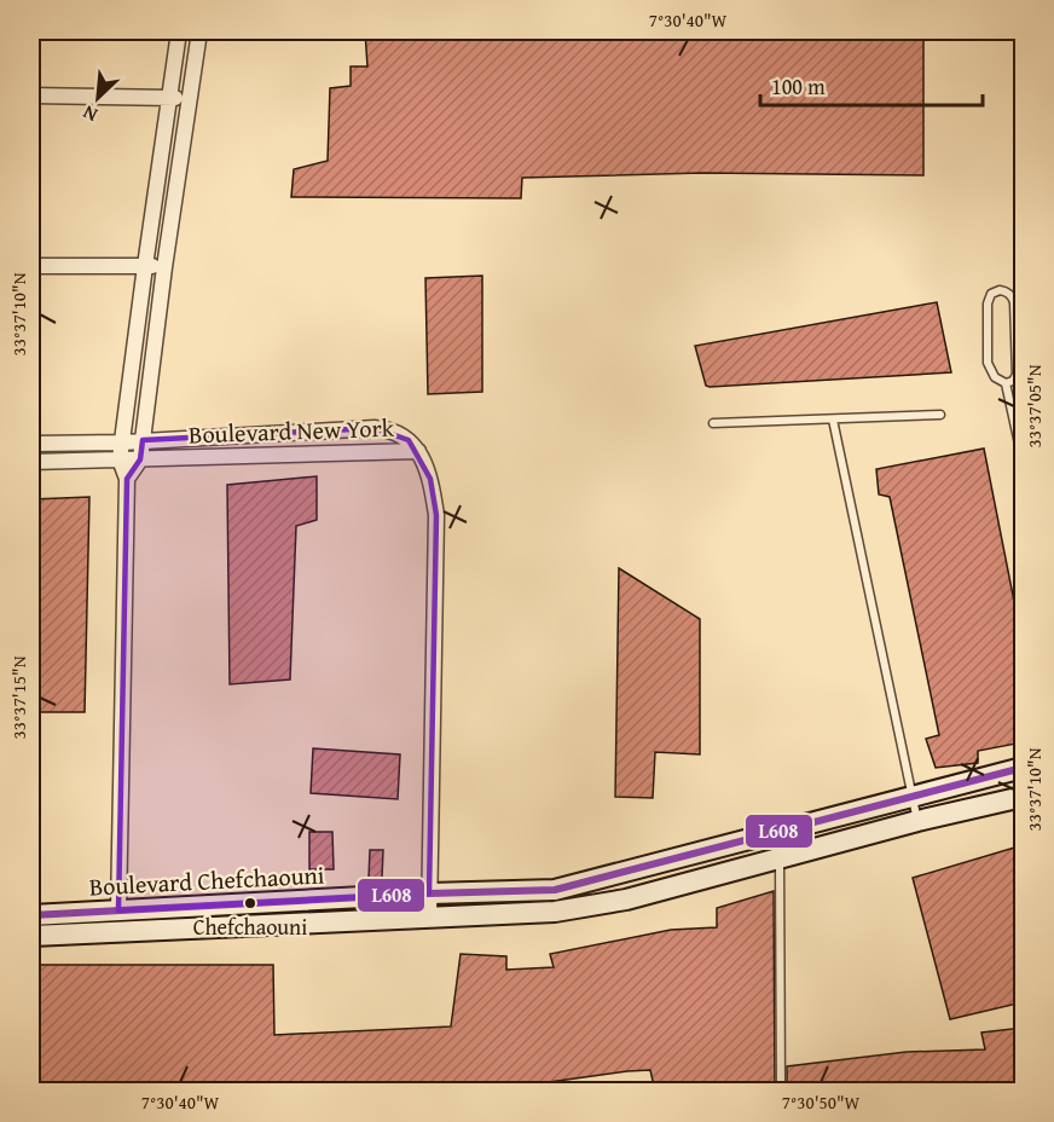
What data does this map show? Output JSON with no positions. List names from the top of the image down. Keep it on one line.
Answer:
{"streets":{"street":["Boulevard New York","Boulevard Chefchaouni"]},"places":["Chefchaouni"],"lines":["transit line L608"],"scale_bar":"100 m","north":"bottom left","coordinates":["7°30'40\"W","33°37'10\"N","33°37'05\"N","33°37'15\"N","7°30'50\"W"]}
